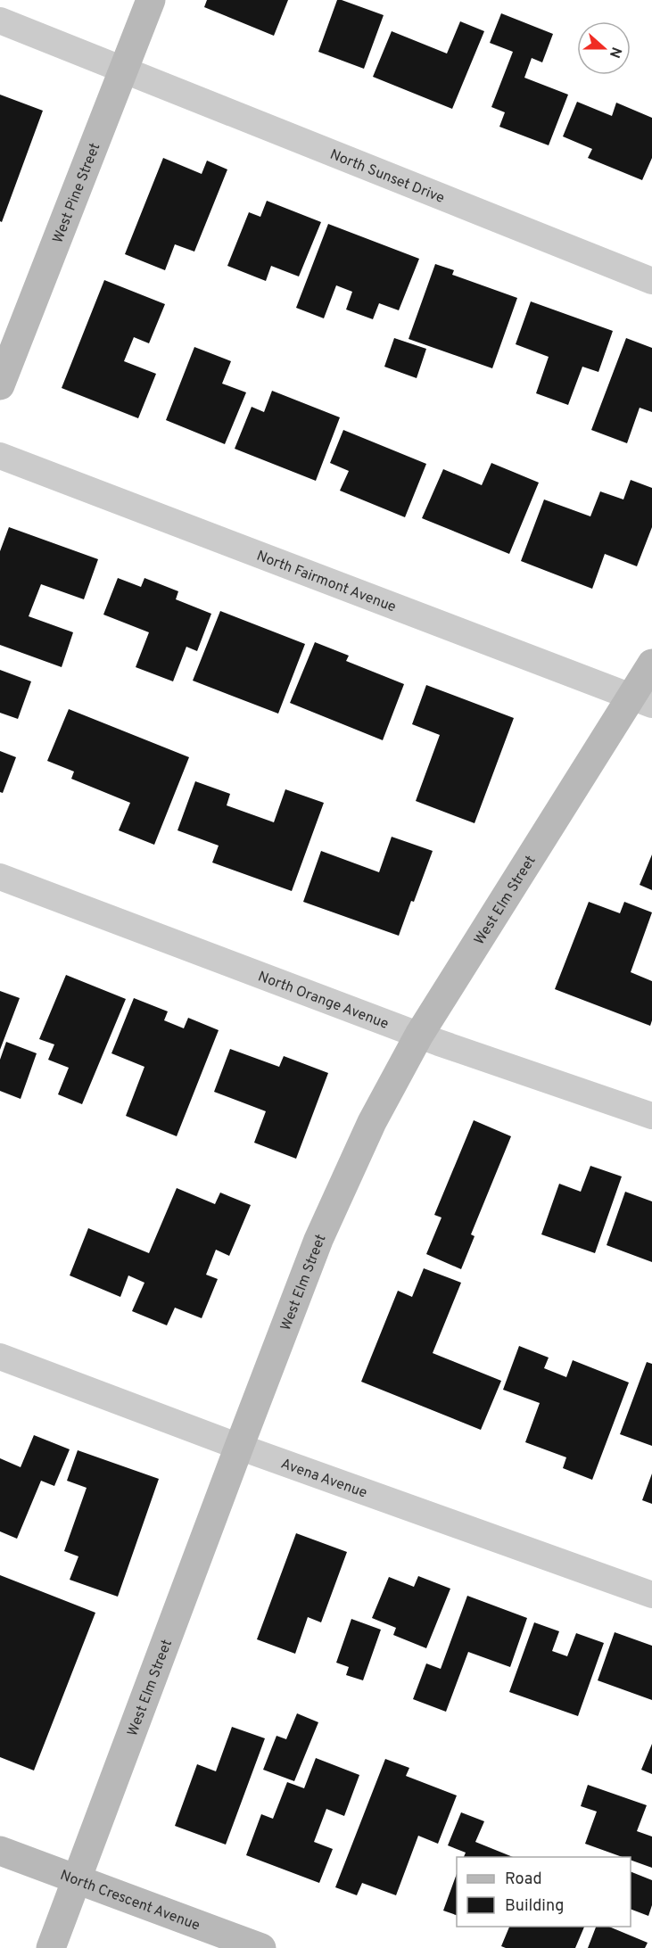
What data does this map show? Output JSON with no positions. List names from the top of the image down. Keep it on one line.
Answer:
{"streets":{"street":["North Sunset Drive","West Pine Street","North Fairmont Avenue","West Elm Street","North Orange Avenue","Avena Avenue","North Crescent Avenue"]},"crossings":[["North Sunset Drive","West Pine Street"],["North Fairmont Avenue","West Elm Street"],["West Elm Street","North Orange Avenue"],["West Elm Street","Avena Avenue"],["West Elm Street","North Crescent Avenue"]],"legend":["Road","Building"],"north":"right"}
